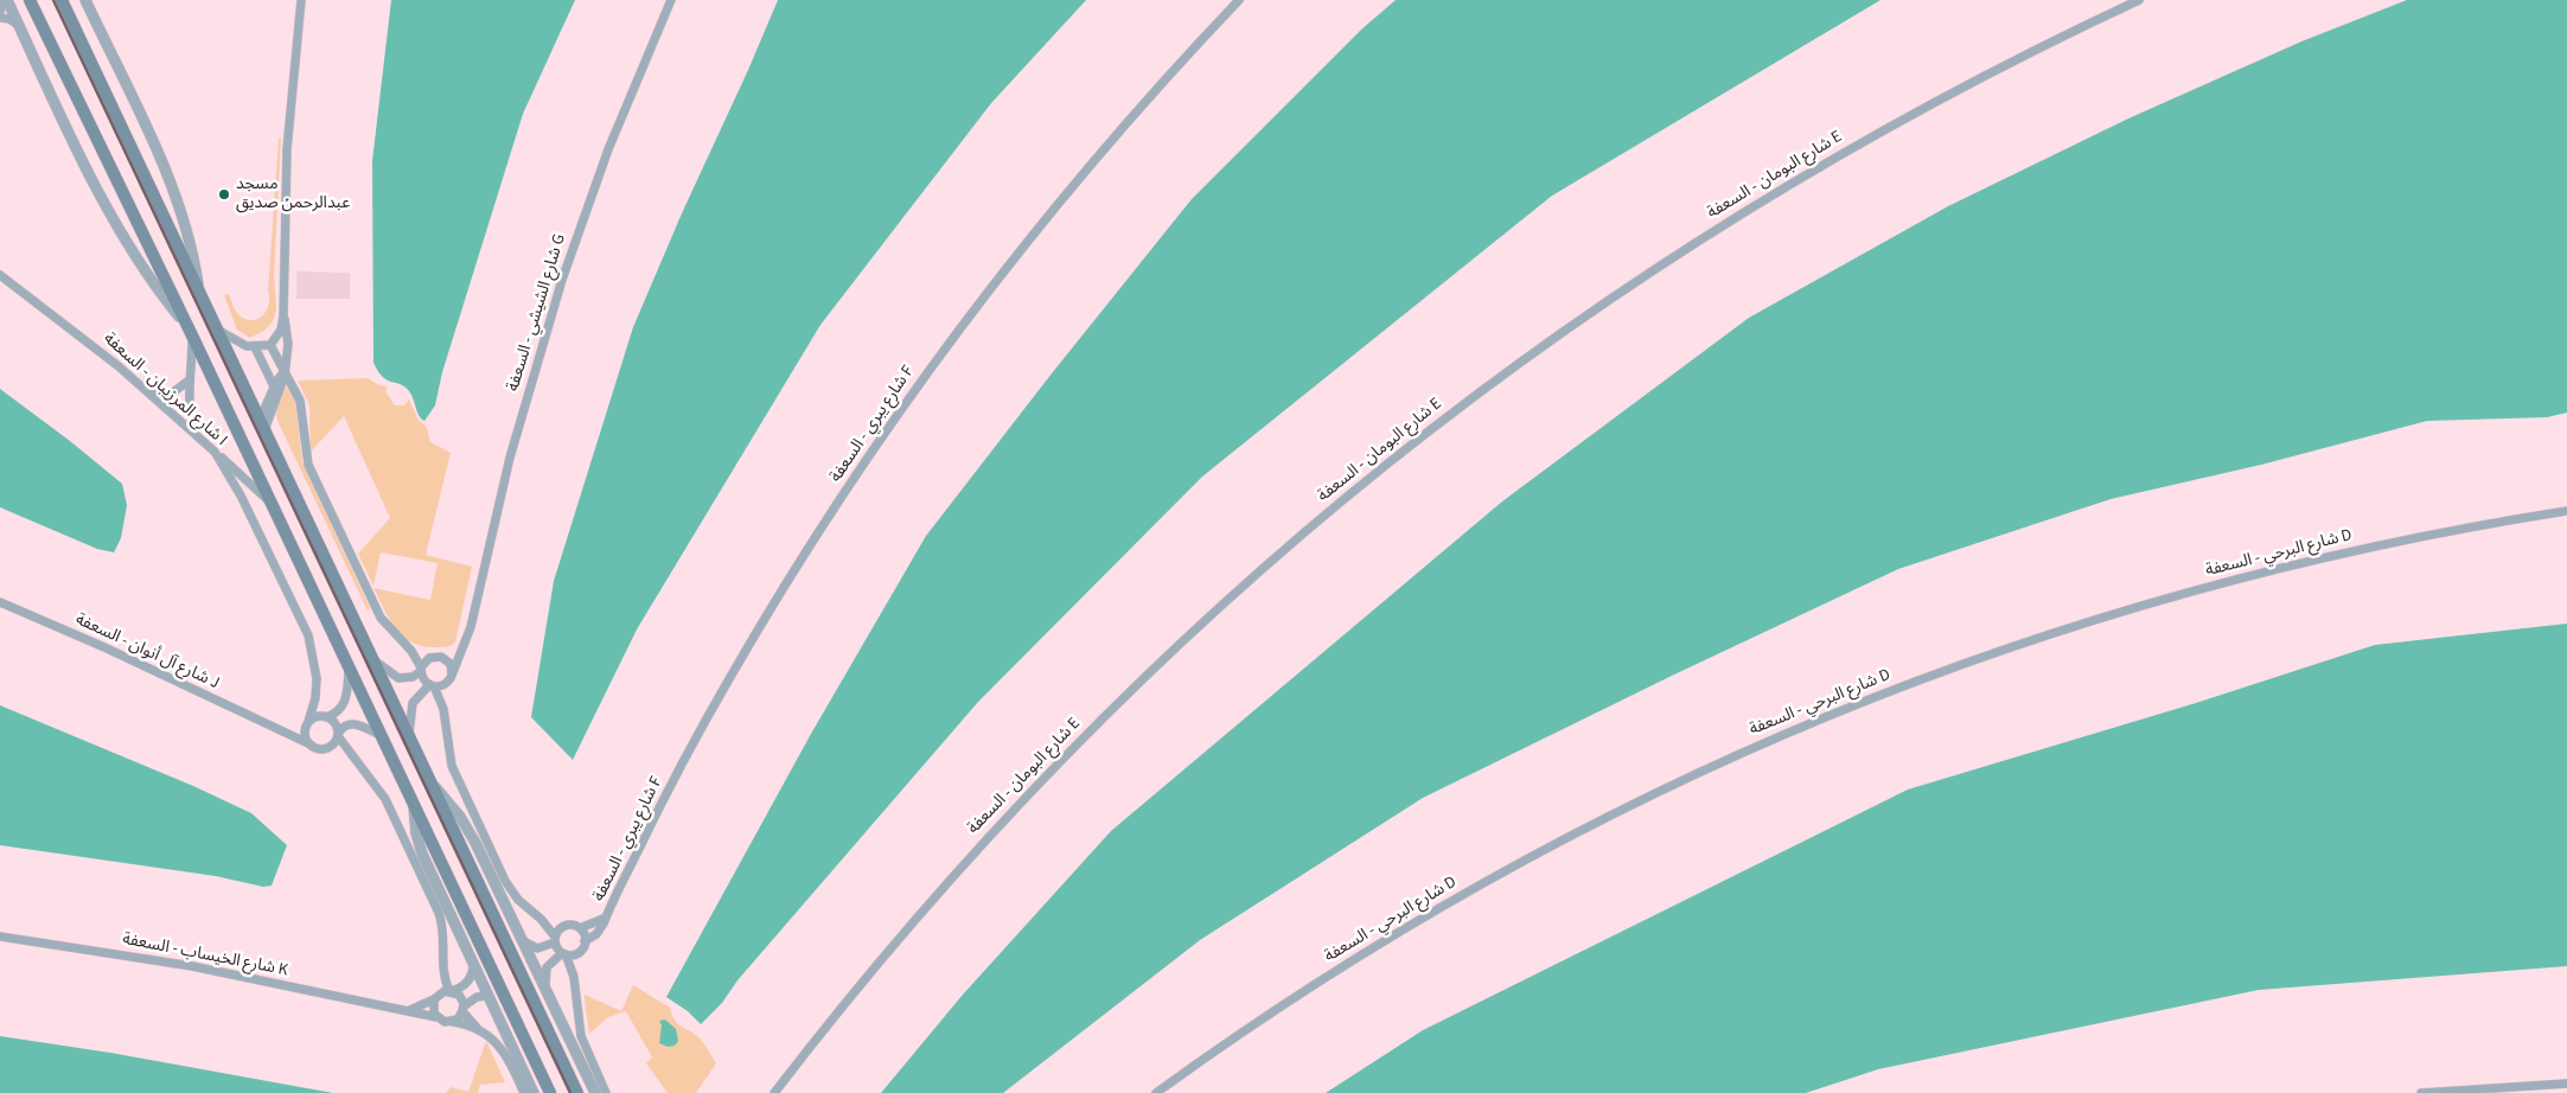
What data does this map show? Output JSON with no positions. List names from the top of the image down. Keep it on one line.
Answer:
{"streets":{"street":["شارع البومان - السعفة E","شارع الشيشي - السعفة G","شارع المرزيبان - السعفة I","شارع يبري - السعفة F","شارع البرحي - السعفة D","شارع آل أنوان - السعفة J","شارع الخيساب - السعفة K"]},"crossings":[["شارع المرزيبان - السعفة I","شارع آل أنوان - السعفة J"]],"places":["مسجد عبدالرحمن صديق"]}
